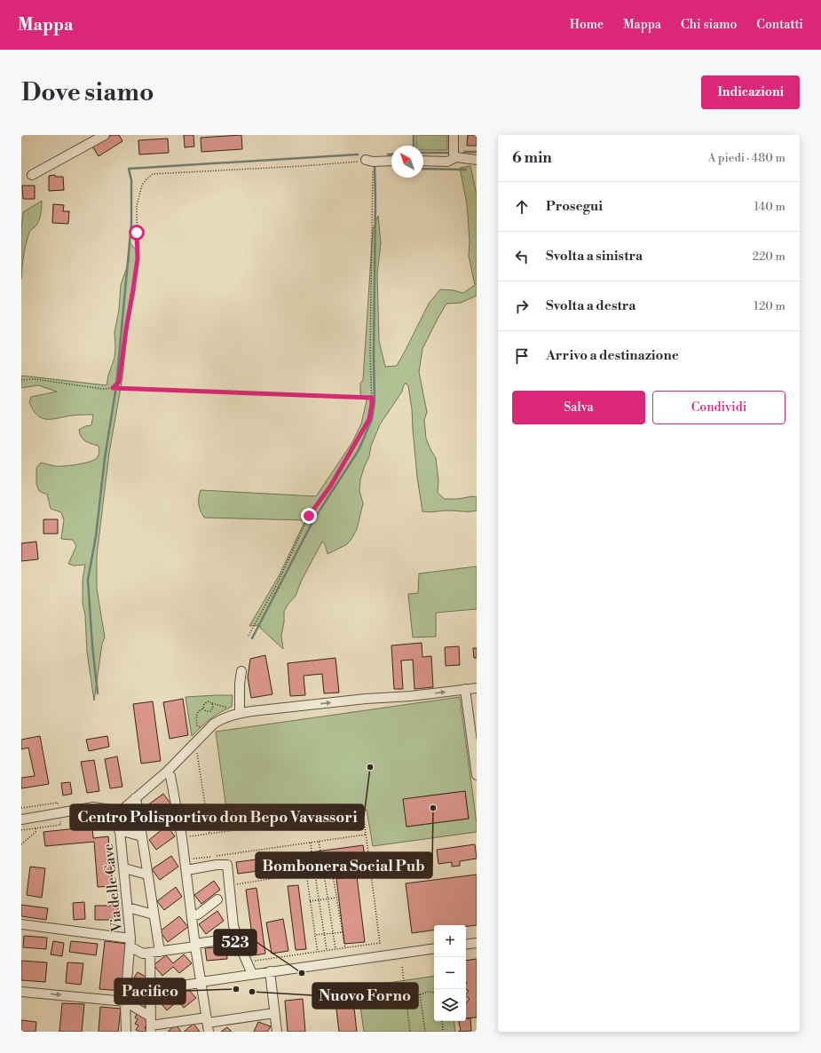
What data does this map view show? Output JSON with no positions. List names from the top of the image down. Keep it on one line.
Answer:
{"streets":{"street":["Via delle Cave"]},"places":["Centro Polisportivo don Bepo Vavassori","Bombonera Social Pub","523","Pacifico","Nuovo Forno"],"north":"top left","page":{"header":"Mappa","nav":["Home","Mappa","Chi siamo","Contatti"],"buttons":["Indicazioni",["Salva","Condividi"]],"title":"Dove siamo","heading":["6 min","A piedi · 480 m"],"list":[["Prosegui","140 m"],["Svolta a sinistra","220 m"],["Svolta a destra","120 m"],"Arrivo a destinazione"],"map_buttons":["+","−"]}}
